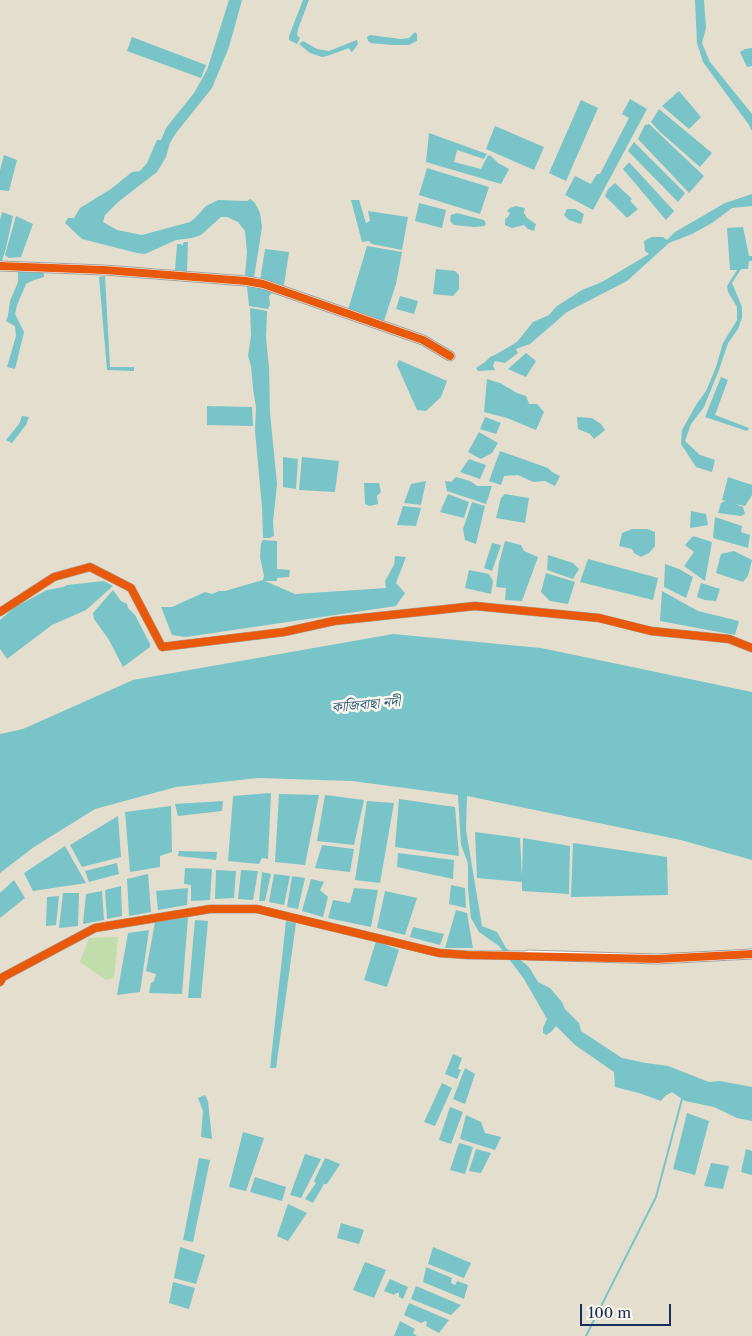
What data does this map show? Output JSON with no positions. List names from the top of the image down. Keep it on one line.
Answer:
{"water":["কাজিবাছা নদী"],"scale_bar":"100 m"}
